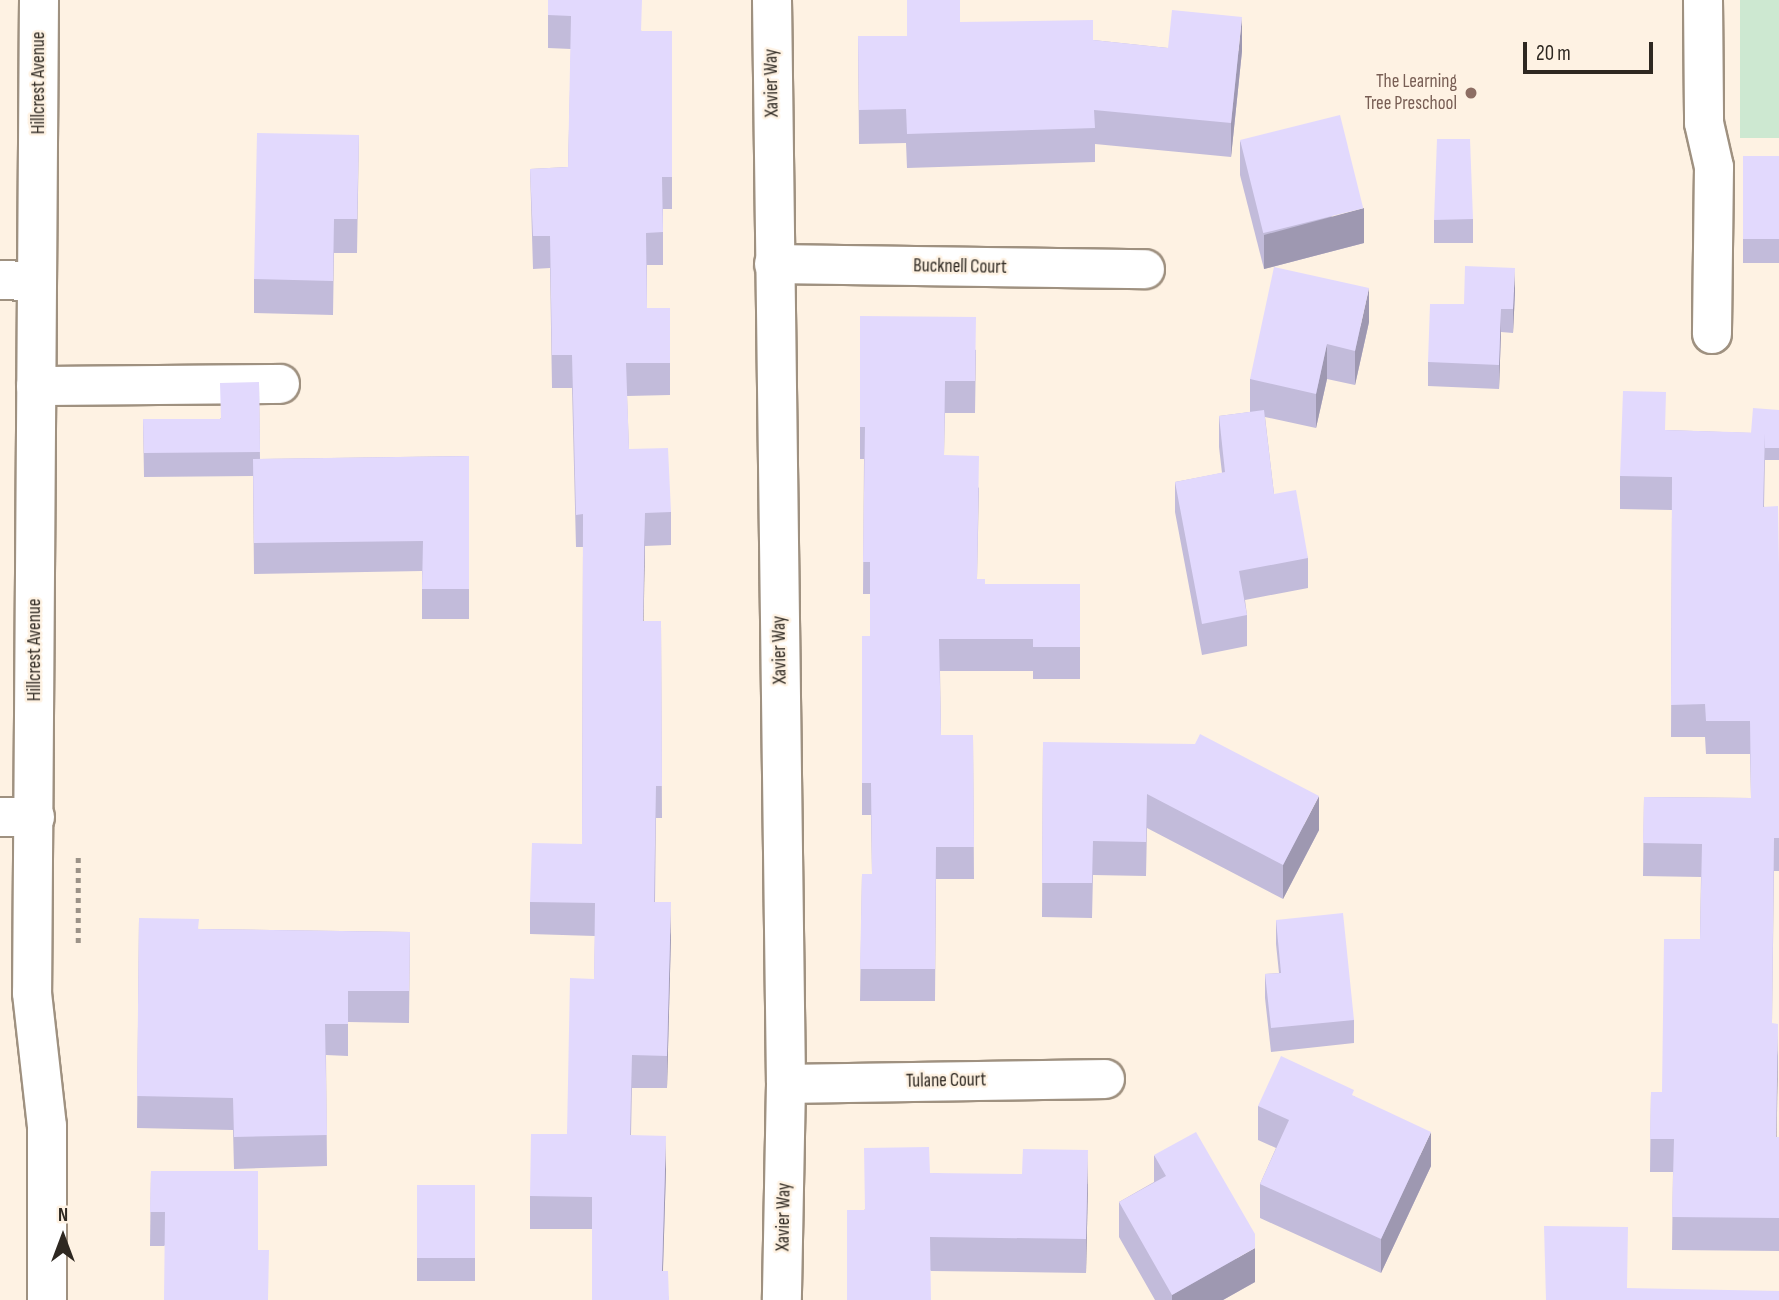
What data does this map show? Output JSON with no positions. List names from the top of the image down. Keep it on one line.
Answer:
{"streets":{"street":["Hillcrest Avenue","Xavier Way","Bucknell Court","Tulane Court"]},"crossings":[["Xavier Way","Bucknell Court"],["Xavier Way","Tulane Court"]],"places":["The Learning Tree Preschool"],"scale_bar":"20 m","north":"top"}
